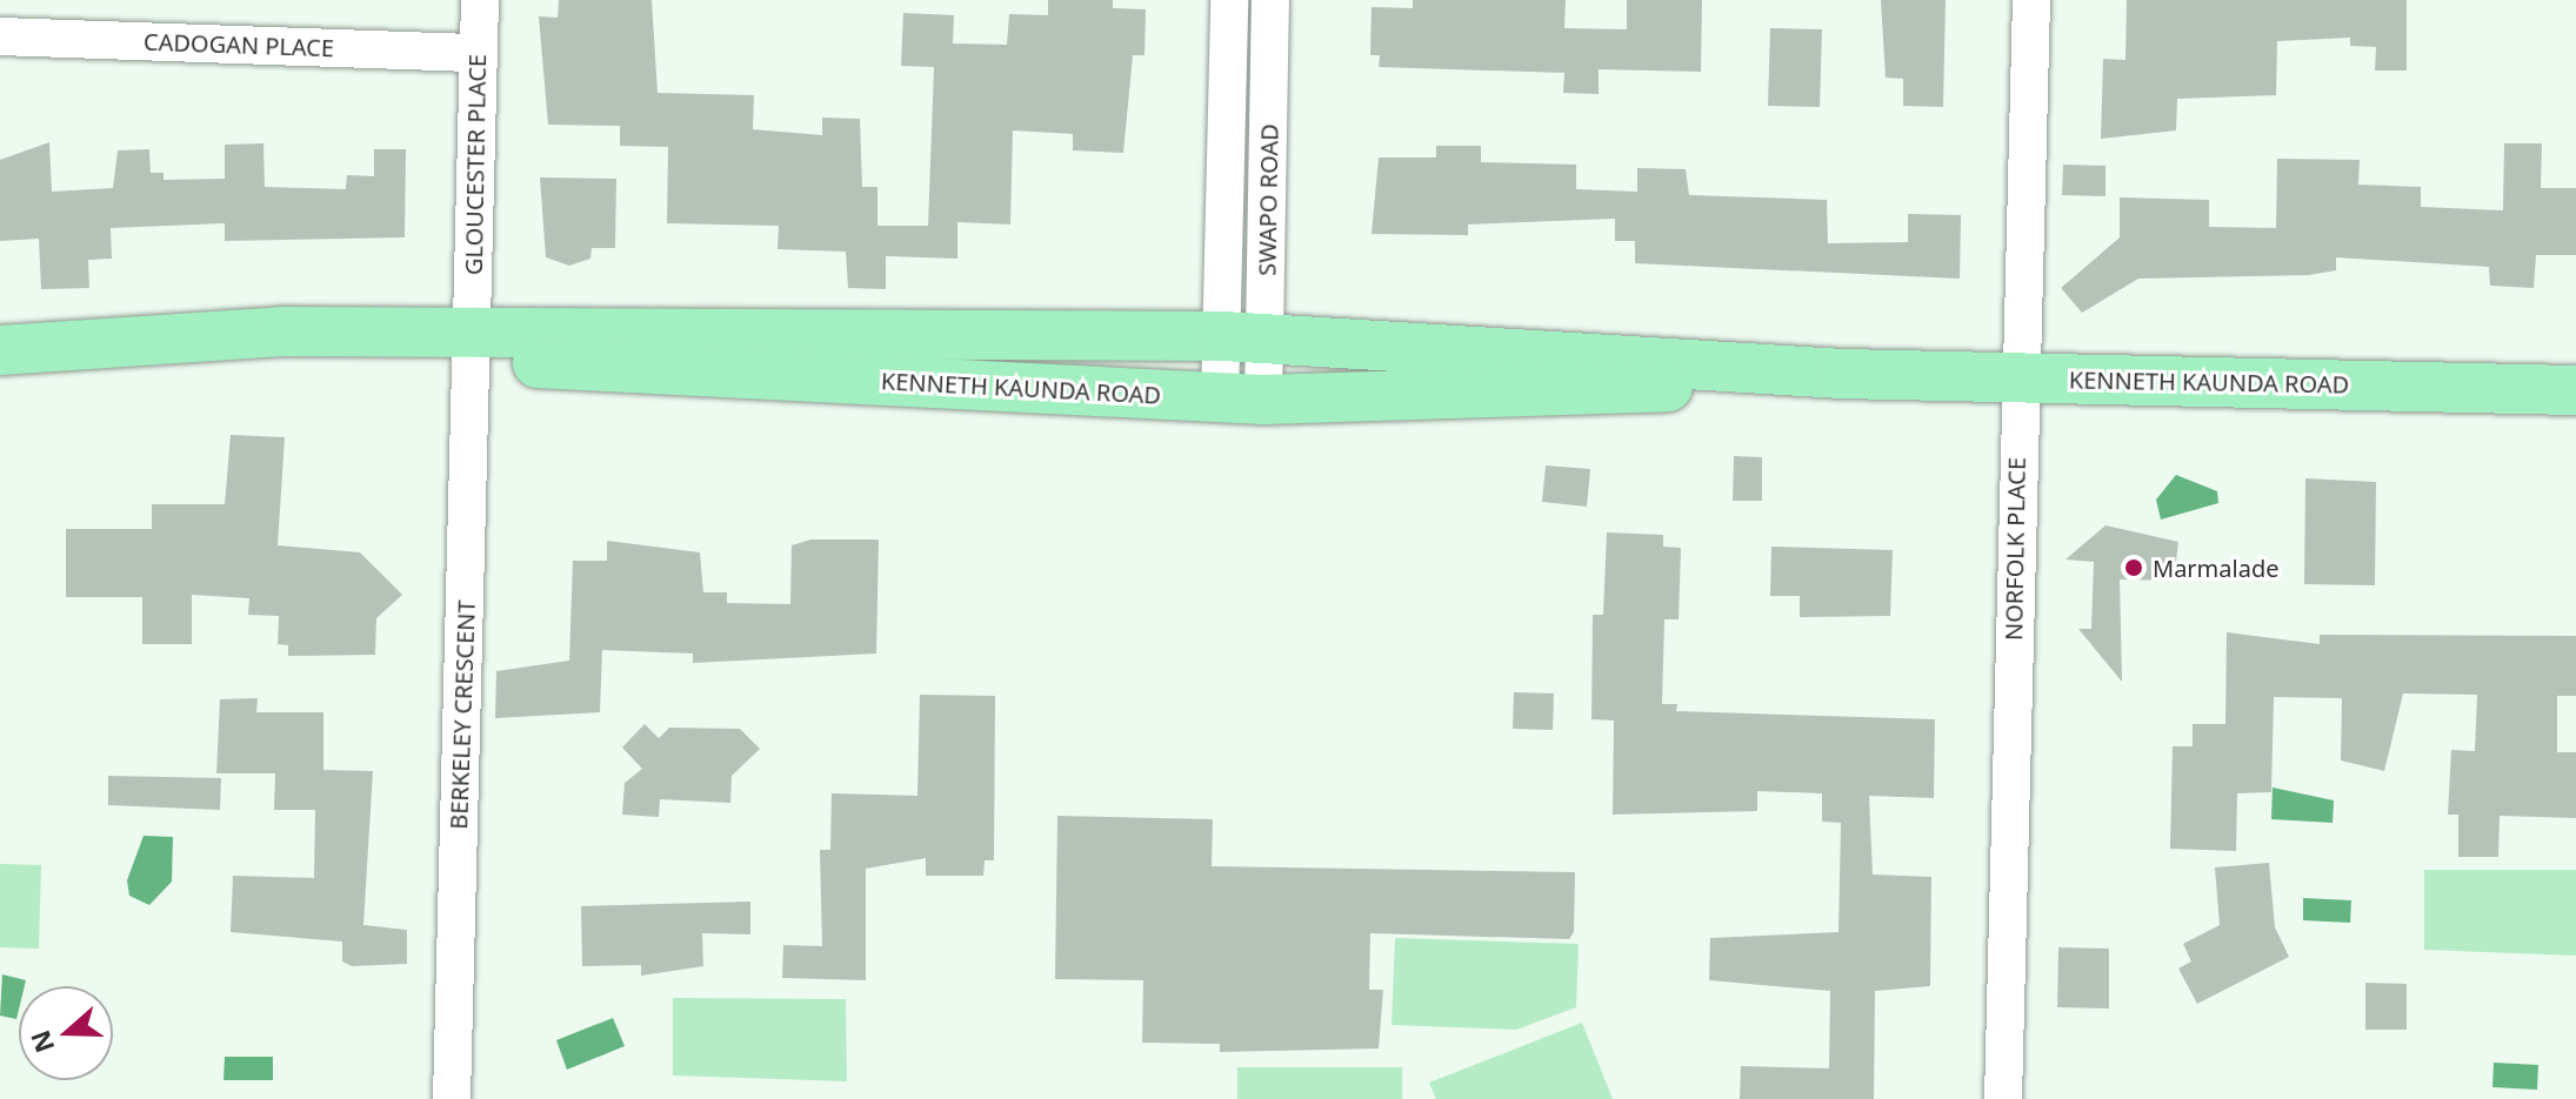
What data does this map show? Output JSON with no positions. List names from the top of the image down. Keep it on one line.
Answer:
{"streets":{"main road":["KENNETH KAUNDA ROAD"],"street":["CADOGAN PLACE","GLOUCESTER PLACE","SWAPO ROAD","NORFOLK PLACE","BERKELEY CRESCENT"]},"crossings":[["CADOGAN PLACE","GLOUCESTER PLACE"],["GLOUCESTER PLACE","KENNETH KAUNDA ROAD"],["GLOUCESTER PLACE","BERKELEY CRESCENT"],["SWAPO ROAD","KENNETH KAUNDA ROAD"],["KENNETH KAUNDA ROAD","NORFOLK PLACE"],["KENNETH KAUNDA ROAD","BERKELEY CRESCENT"]],"places":["Marmalade"],"north":"left"}
